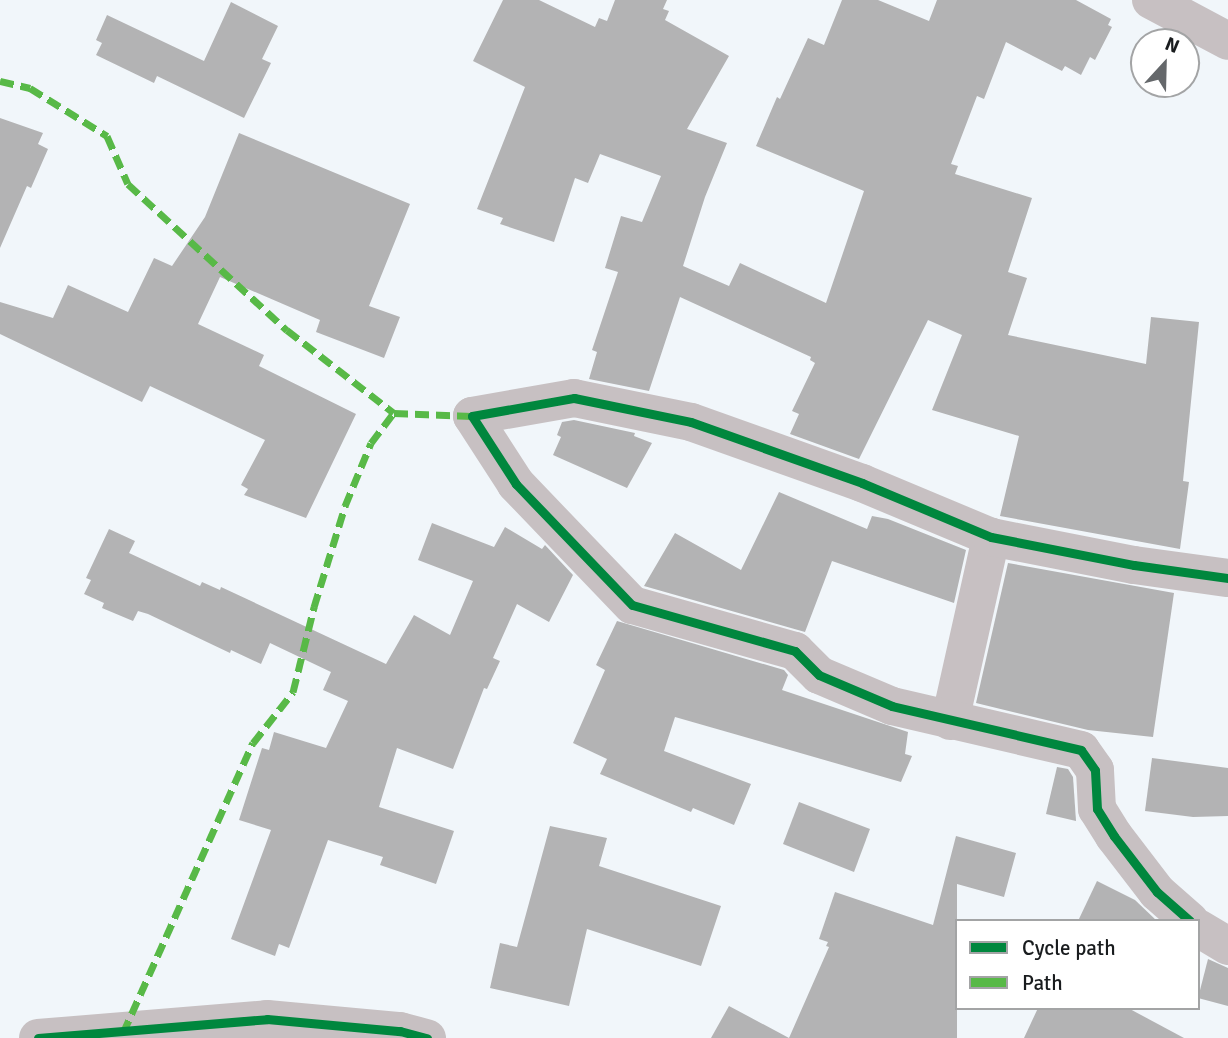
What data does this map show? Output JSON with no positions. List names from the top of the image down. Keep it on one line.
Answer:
{"legend":["Cycle path","Path"],"north":"top"}
